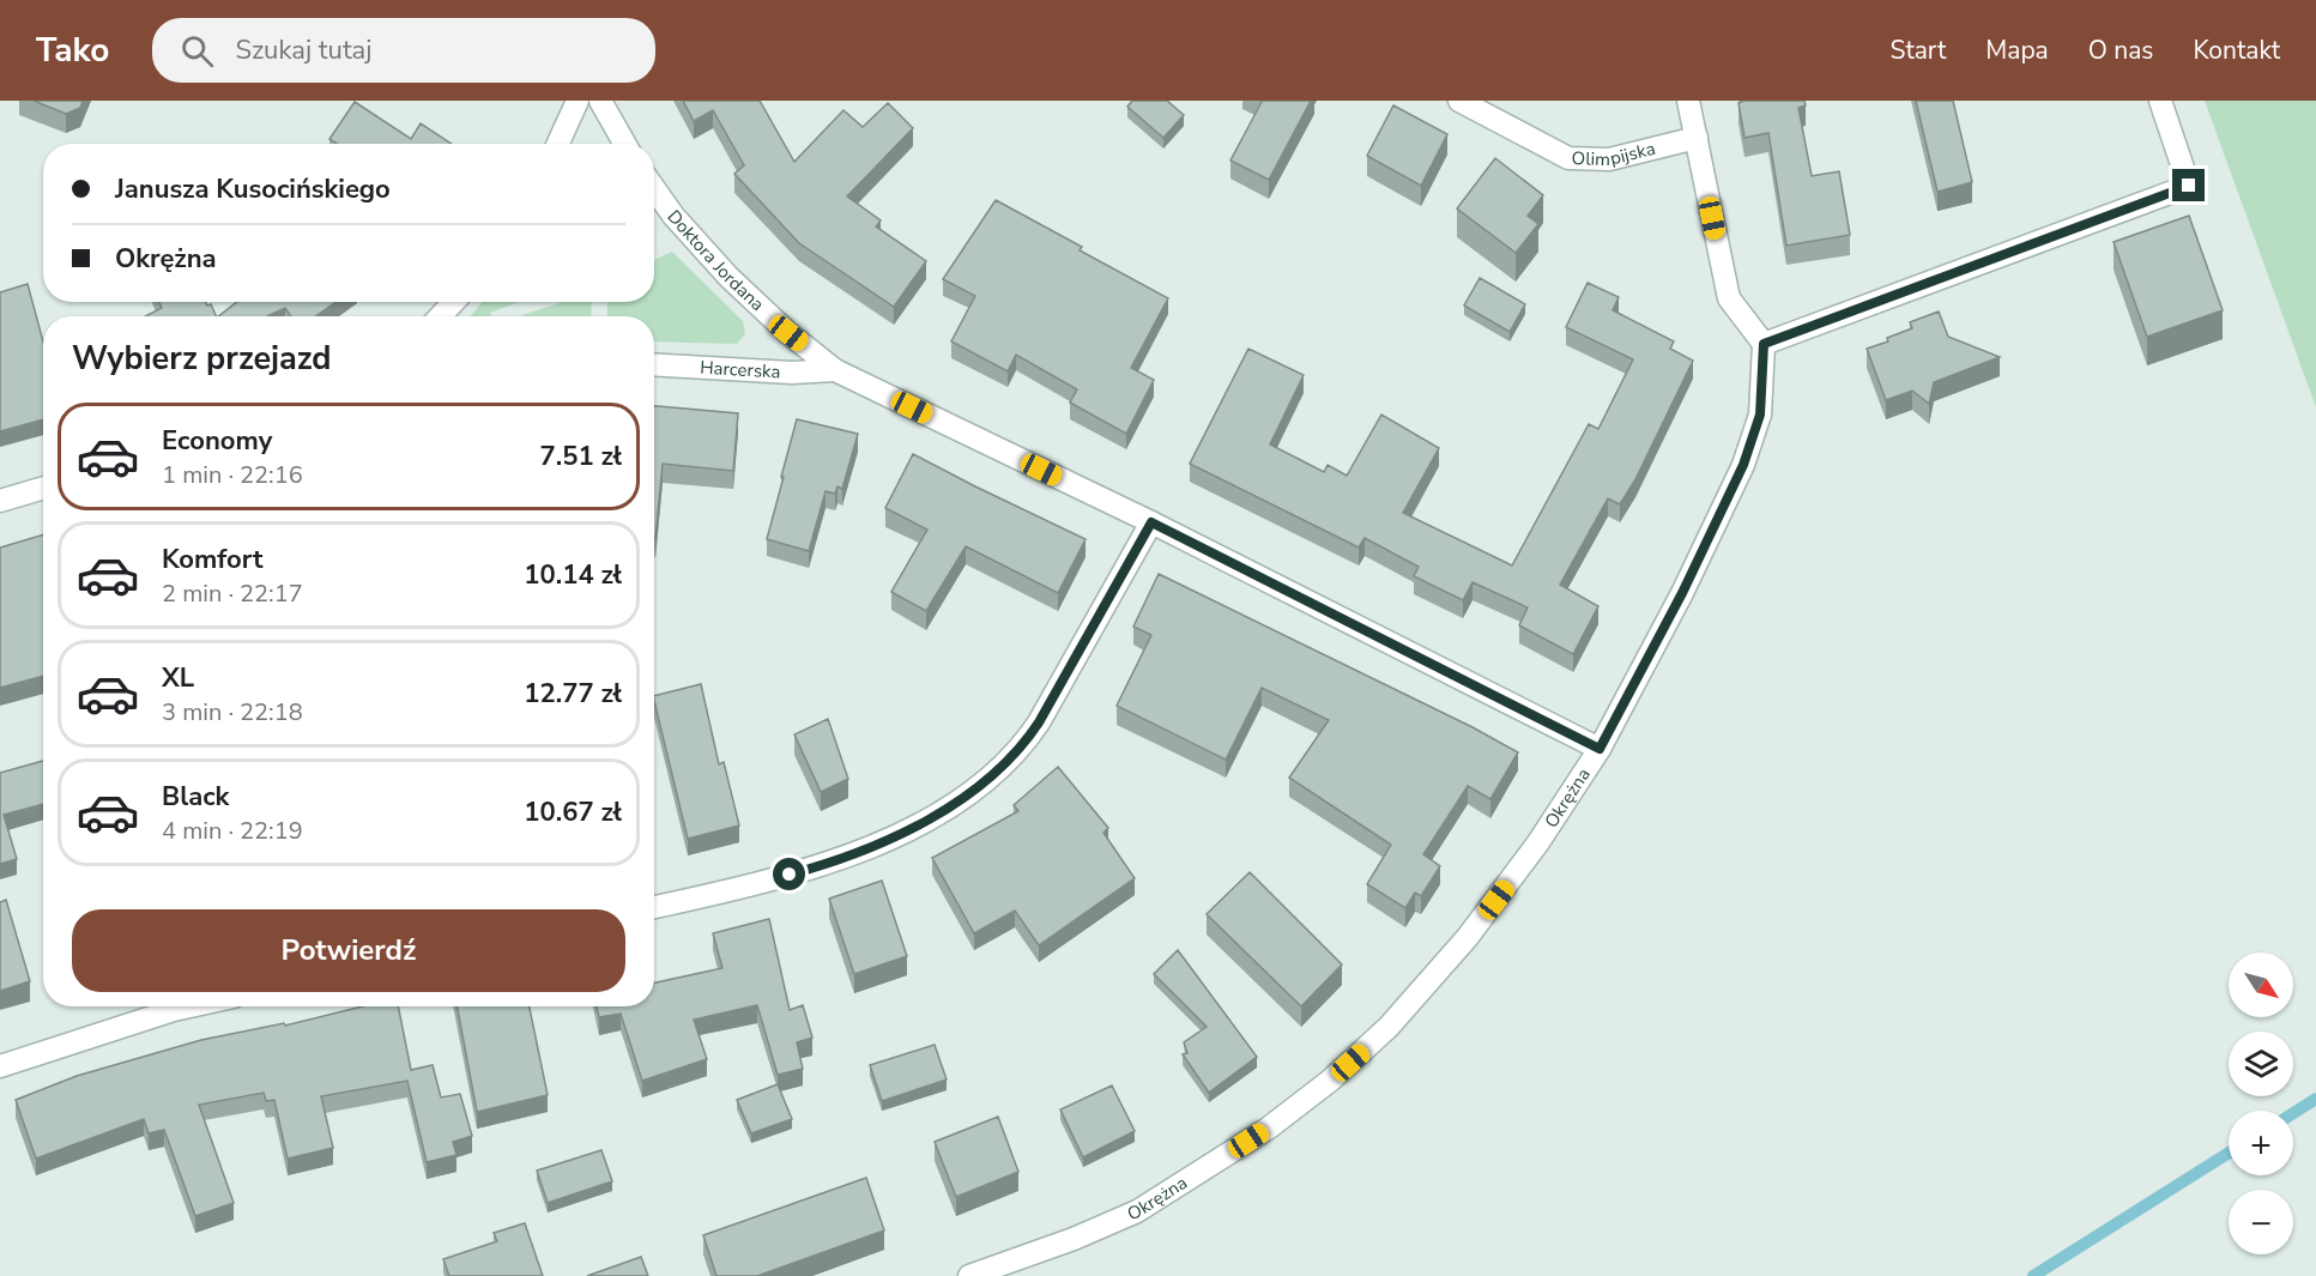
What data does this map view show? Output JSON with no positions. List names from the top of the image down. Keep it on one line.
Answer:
{"streets":{"street":["Olimpijska","Doktora Jordana","Harcerska","Okrężna"]},"crossings":[["Doktora Jordana","Harcerska"],["Doktora Jordana","Okrężna"]],"north":"bottom right","page":{"header":"Tako","search":"Szukaj tutaj","nav":["Start","Mapa","O nas","Kontakt"],"banner":["Janusza Kusocińskiego","Okrężna"],"heading":"Wybierz przejazd","list":[{"name":"Economy","note":"1 min · 22:16","value":"7.51 zł"},{"name":"Komfort","note":"2 min · 22:17","value":"10.14 zł"},{"name":"XL","note":"3 min · 22:18","value":"12.77 zł"},{"name":"Black","note":"4 min · 22:19","value":"10.67 zł"}],"buttons":"Potwierdź","map_buttons":["+","−"]}}
